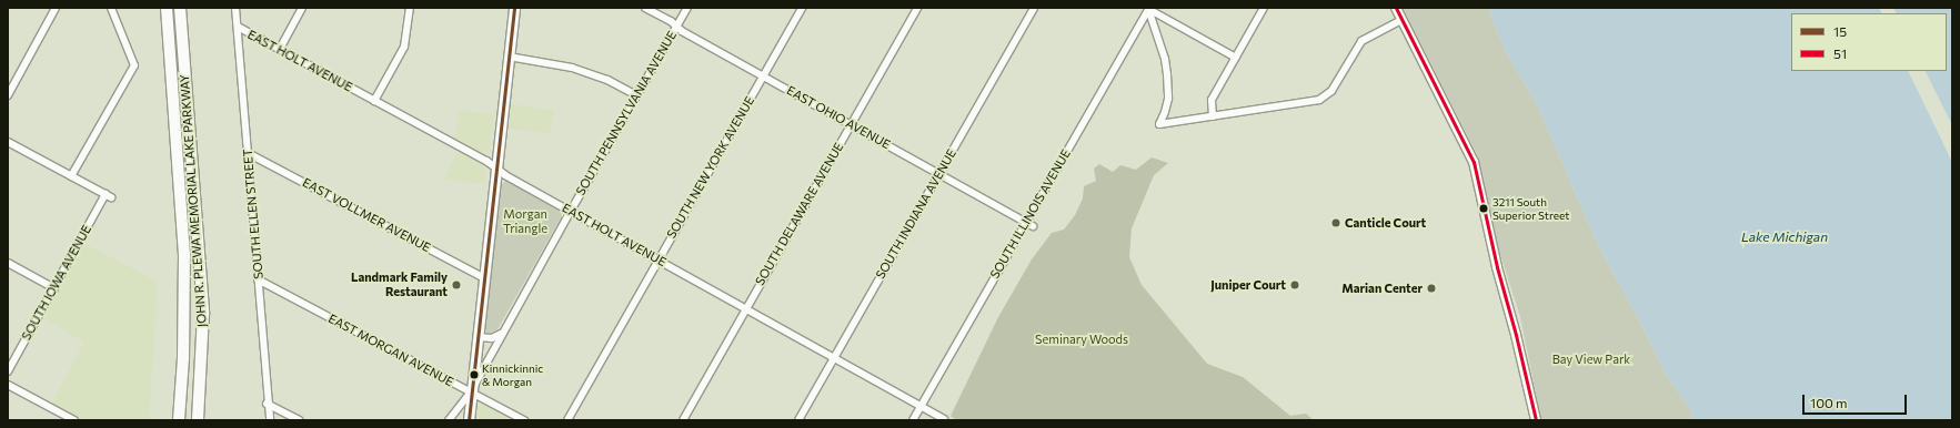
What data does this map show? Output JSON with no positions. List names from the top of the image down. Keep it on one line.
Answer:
{"streets":{"main road":["JOHN R. PLEWA MEMORIAL LAKE PARKWAY"],"street":["EAST HOLT AVENUE","SOUTH PENNSYLVANIA AVENUE","EAST OHIO AVENUE","SOUTH NEW YORK AVENUE","SOUTH ELLEN STREET","SOUTH DELAWARE AVENUE","SOUTH INDIANA AVENUE","SOUTH ILLINOIS AVENUE","EAST VOLLMER AVENUE","SOUTH IOWA AVENUE","EAST MORGAN AVENUE"]},"crossings":[["EAST HOLT AVENUE","SOUTH PENNSYLVANIA AVENUE"],["EAST HOLT AVENUE","SOUTH NEW YORK AVENUE"],["EAST HOLT AVENUE","SOUTH ELLEN STREET"],["EAST HOLT AVENUE","SOUTH DELAWARE AVENUE"],["EAST HOLT AVENUE","SOUTH INDIANA AVENUE"],["EAST HOLT AVENUE","SOUTH ILLINOIS AVENUE"],["SOUTH PENNSYLVANIA AVENUE","EAST OHIO AVENUE"],["SOUTH PENNSYLVANIA AVENUE","EAST MORGAN AVENUE"],["EAST OHIO AVENUE","SOUTH NEW YORK AVENUE"],["EAST OHIO AVENUE","SOUTH DELAWARE AVENUE"],["EAST OHIO AVENUE","SOUTH INDIANA AVENUE"],["EAST OHIO AVENUE","SOUTH ILLINOIS AVENUE"],["SOUTH ELLEN STREET","EAST VOLLMER AVENUE"],["SOUTH ELLEN STREET","EAST MORGAN AVENUE"]],"water":["Lake Michigan"],"parks":["Morgan Triangle","Seminary Woods","Bay View Park"],"places":["3211 South Superior Street","Canticle Court","Landmark Family Restaurant","Juniper Court","Marian Center","Kinnickinnic & Morgan"],"lines":["transit line 15","transit line 51"],"legend":["15","51"],"scale_bar":"100 m"}
